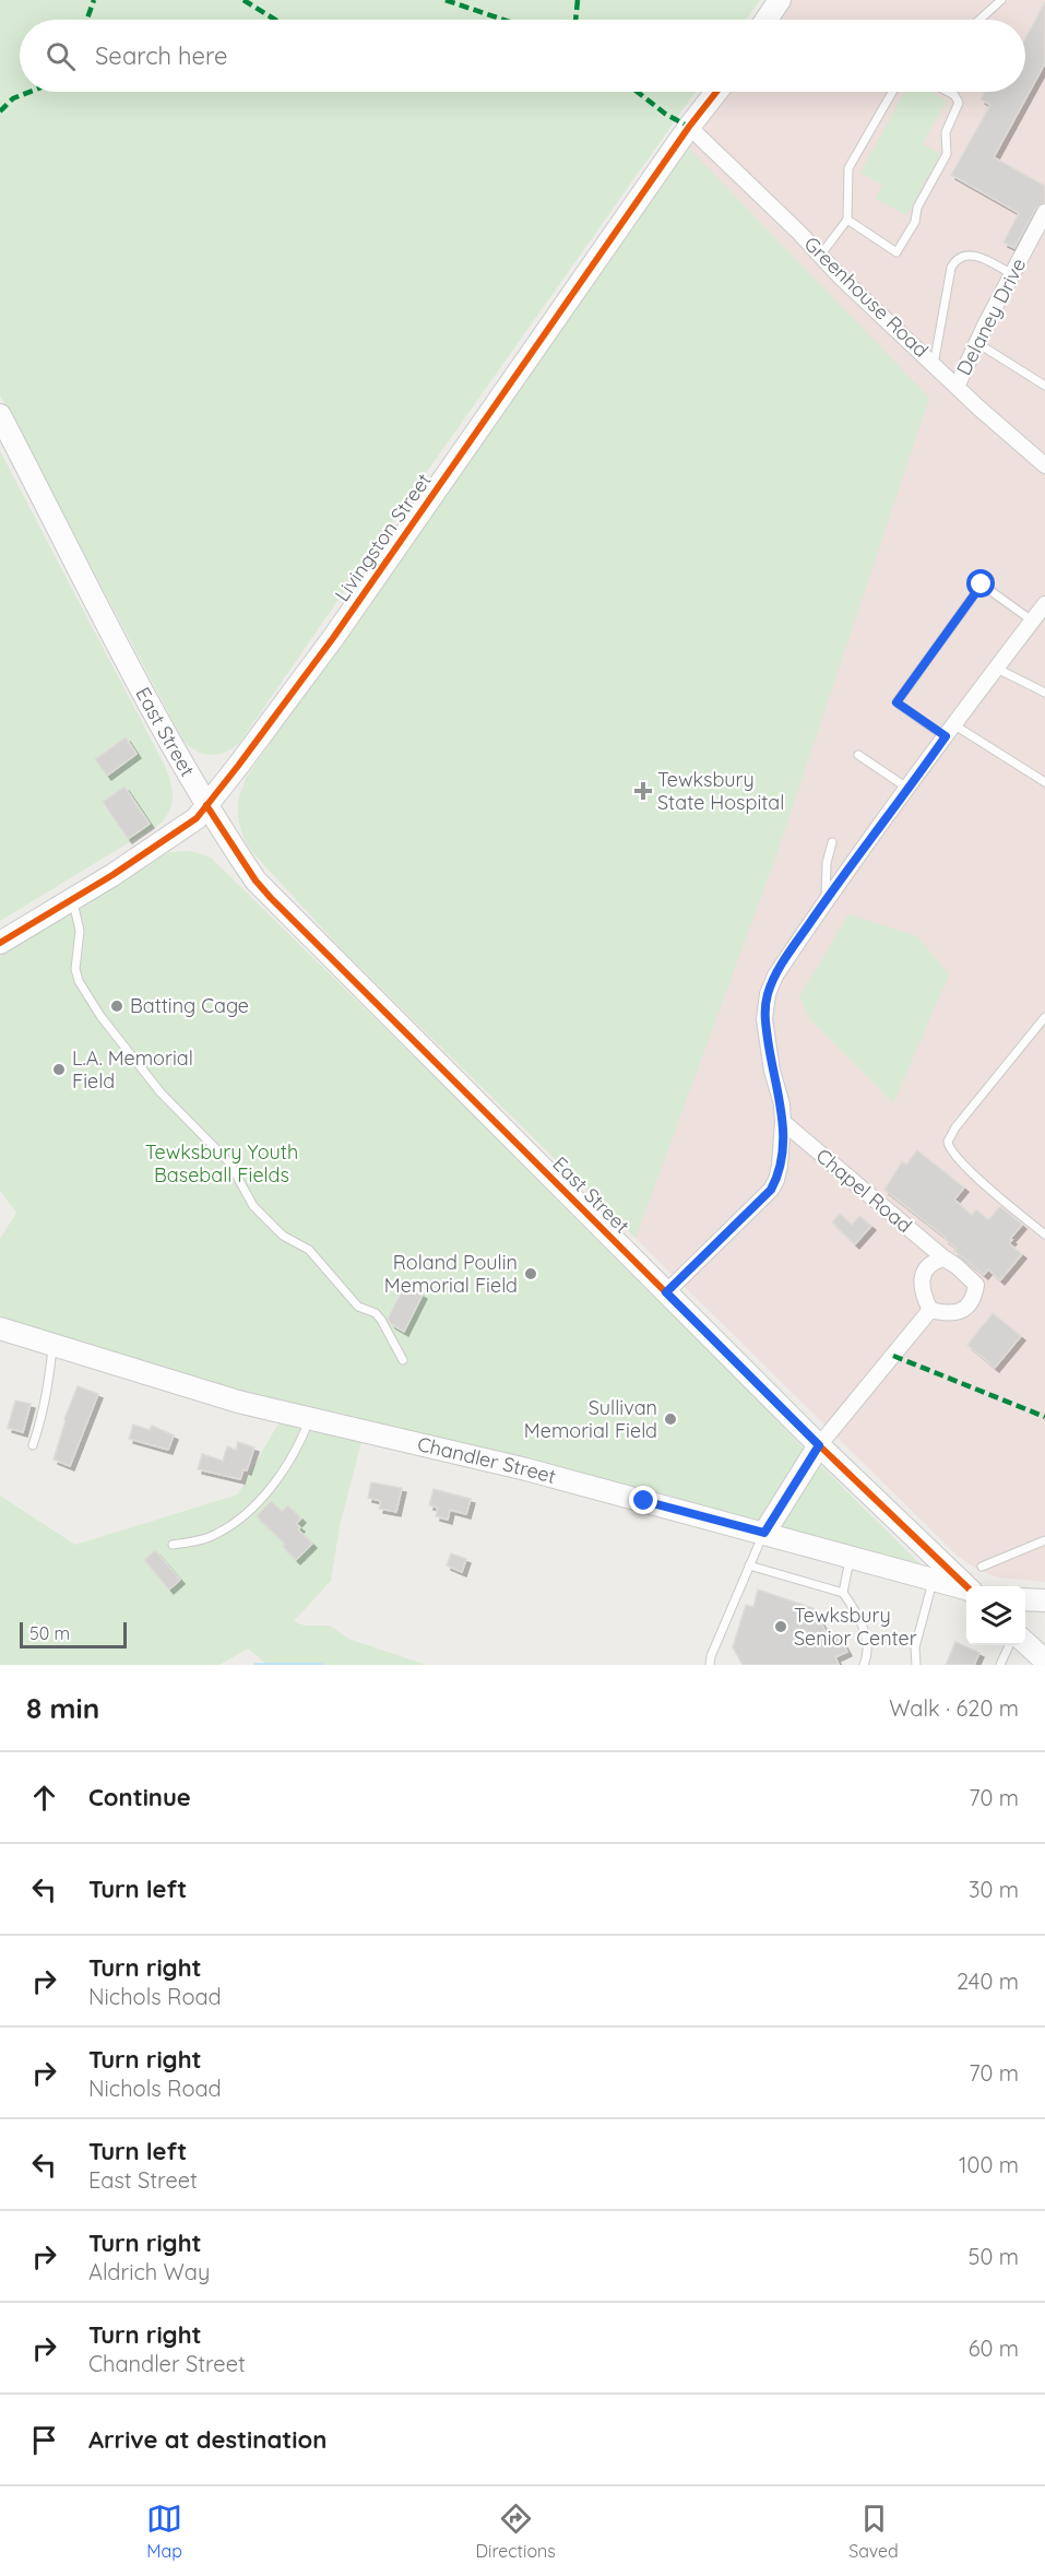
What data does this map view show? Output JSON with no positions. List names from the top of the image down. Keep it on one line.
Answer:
{"streets":{"street":["Greenhouse Road","Delaney Drive","Livingston Street","East Street","Chapel Road","Chandler Street"]},"crossings":[["Greenhouse Road","Delaney Drive"],["Greenhouse Road","Livingston Street"],["Livingston Street","East Street"]],"parks":["Tewksbury Youth Baseball Fields"],"places":{"health":["Tewksbury State Hospital"],"other":["Batting Cage","L.A. Memorial Field","Roland Poulin Memorial Field","Sullivan Memorial Field","Tewksbury Senior Center"]},"scale_bar":"50 m","page":{"search":"Search here","scale":"50 m","heading":["8 min","Walk · 620 m"],"list":[["Continue","70 m"],["Turn left","30 m"],["Turn right","Nichols Road","240 m"],["Turn right","Nichols Road","70 m"],["Turn left","East Street","100 m"],["Turn right","Aldrich Way","50 m"],["Turn right","Chandler Street","60 m"],"Arrive at destination"],"nav":["Map","Directions","Saved"]}}
